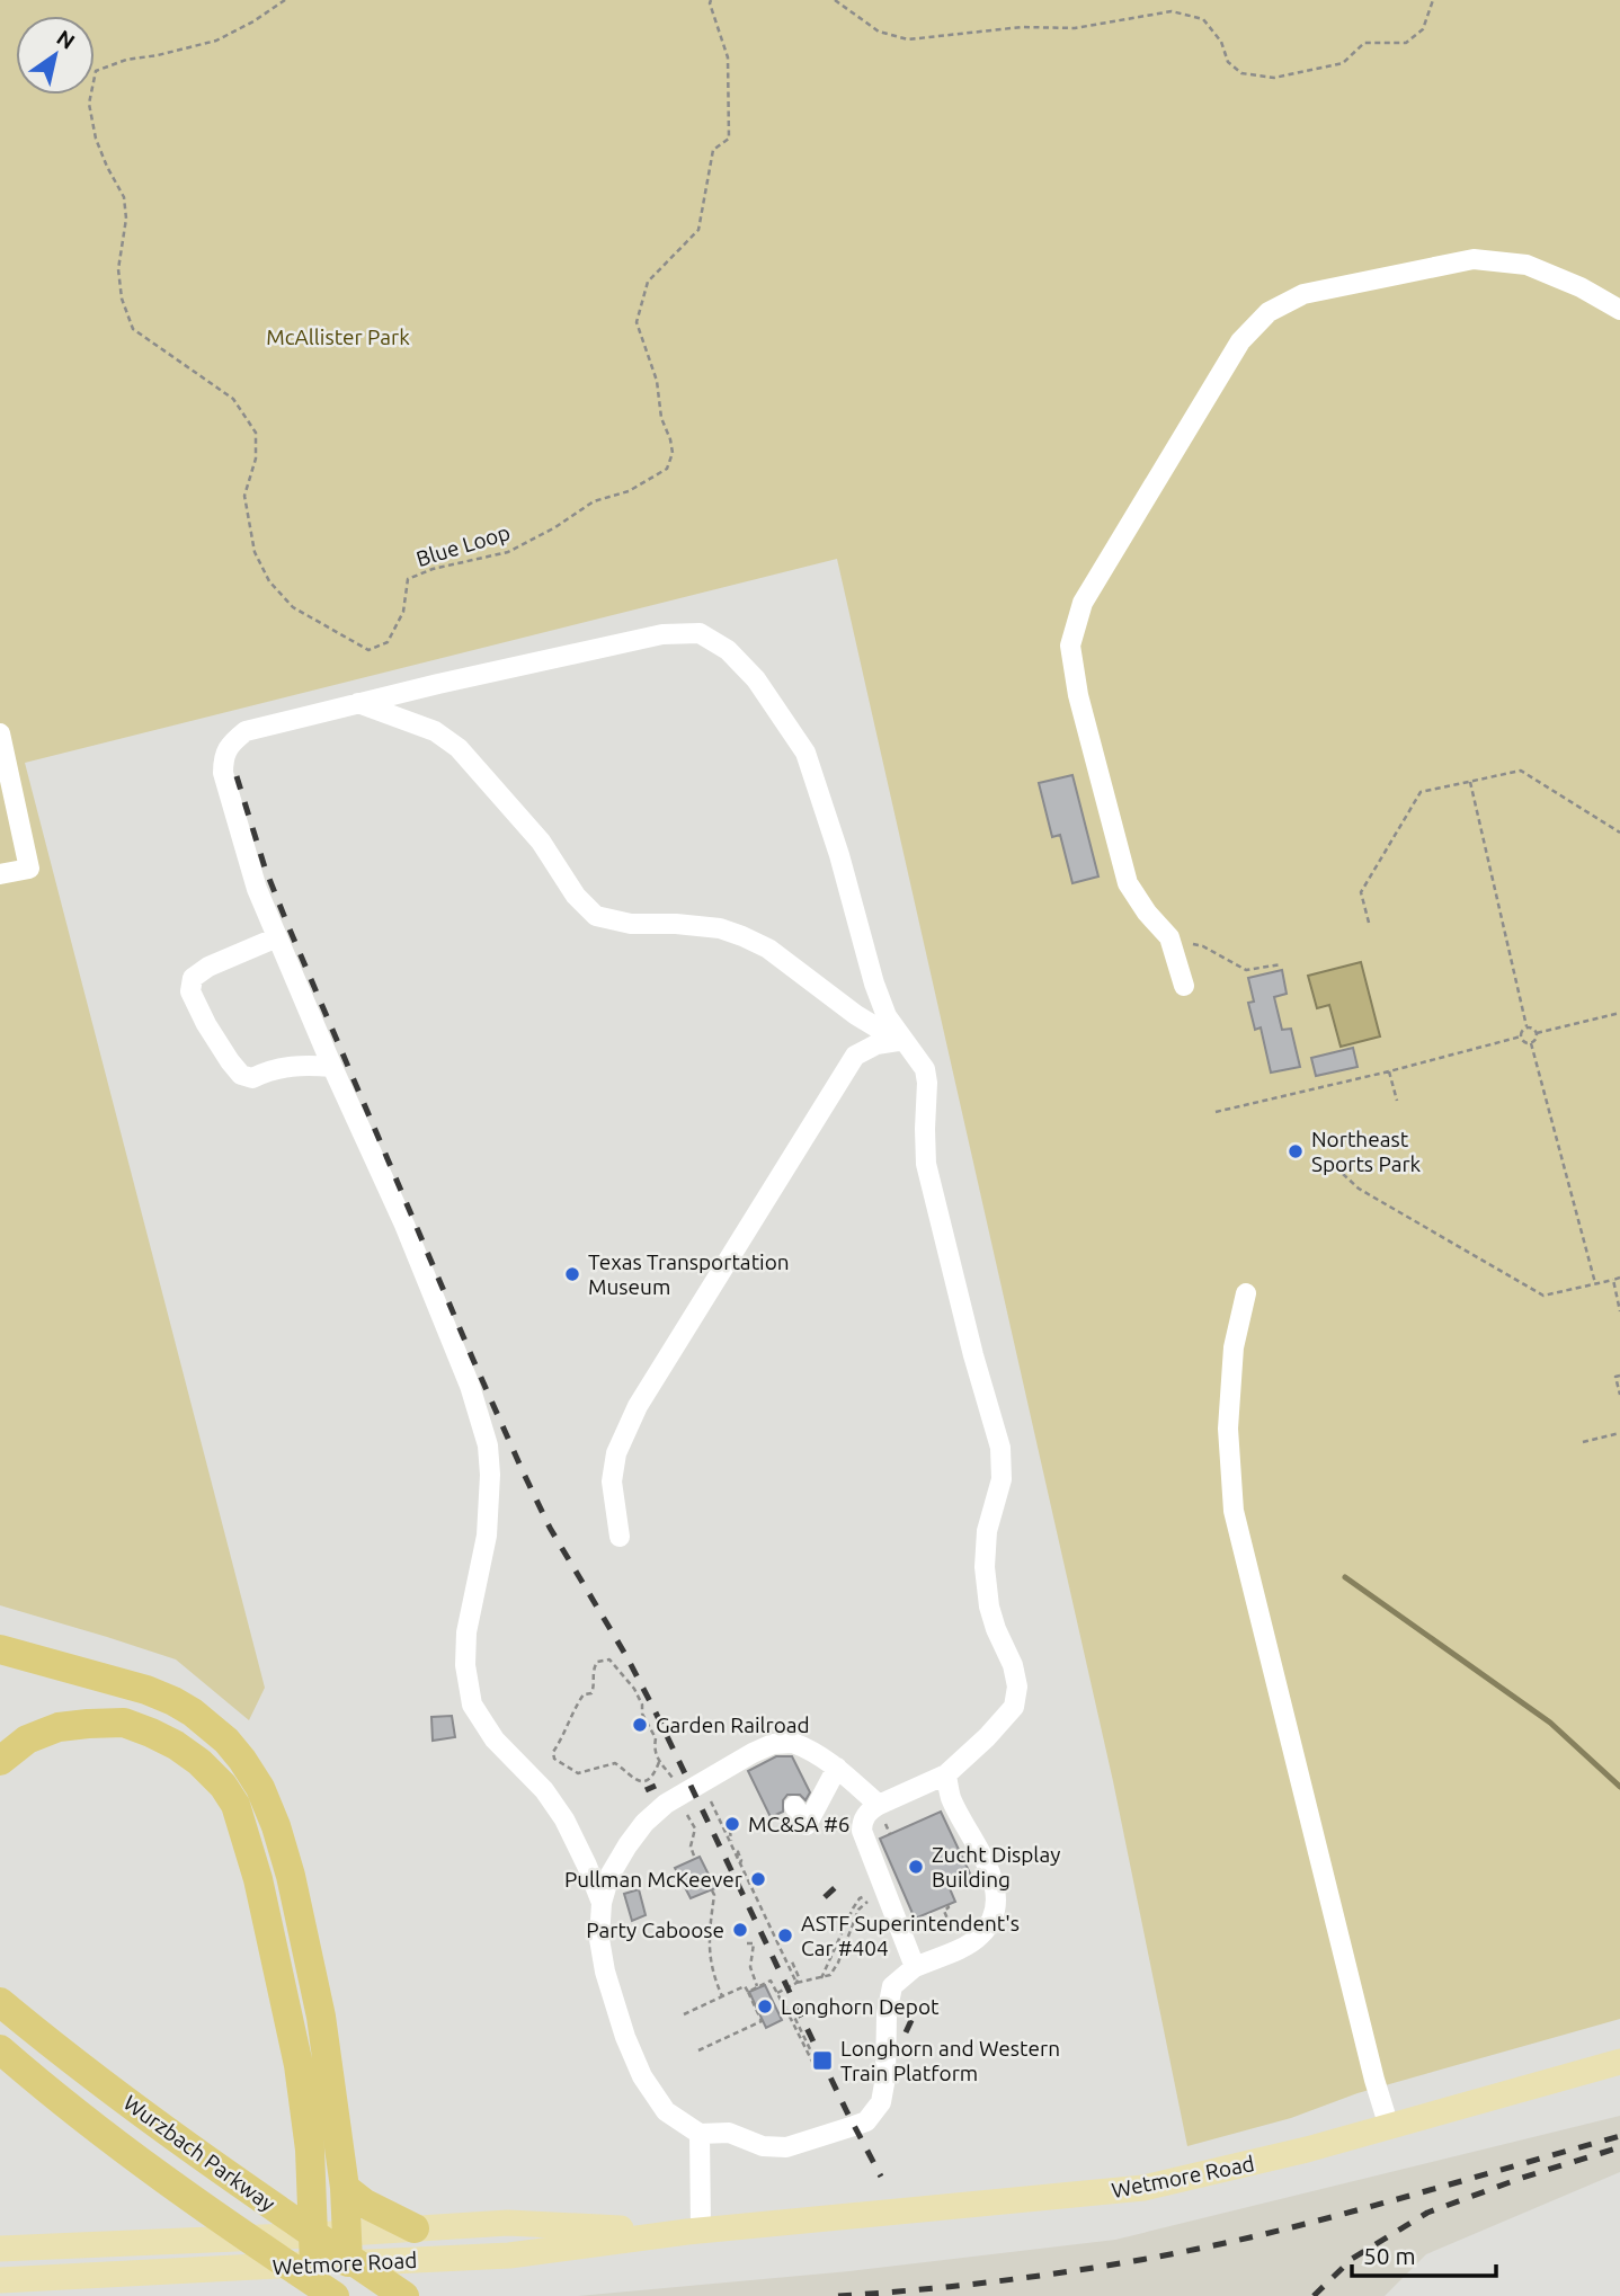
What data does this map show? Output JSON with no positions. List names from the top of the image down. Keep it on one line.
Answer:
{"streets":{"highway":["Wurzbach Parkway"],"main road":["Wetmore Road"],"path":["Blue Loop"]},"parks":["McAllister Park"],"places":{"other":["Northeast Sports Park","Texas Transportation Museum","Garden Railroad","MC&SA #6","Zucht Display Building","Pullman McKeever","Party Caboose","ASTF Superintendent's Car #404","Longhorn Depot"],"transit":["Longhorn and Western Train Platform"]},"scale_bar":"50 m","north":"top right"}
